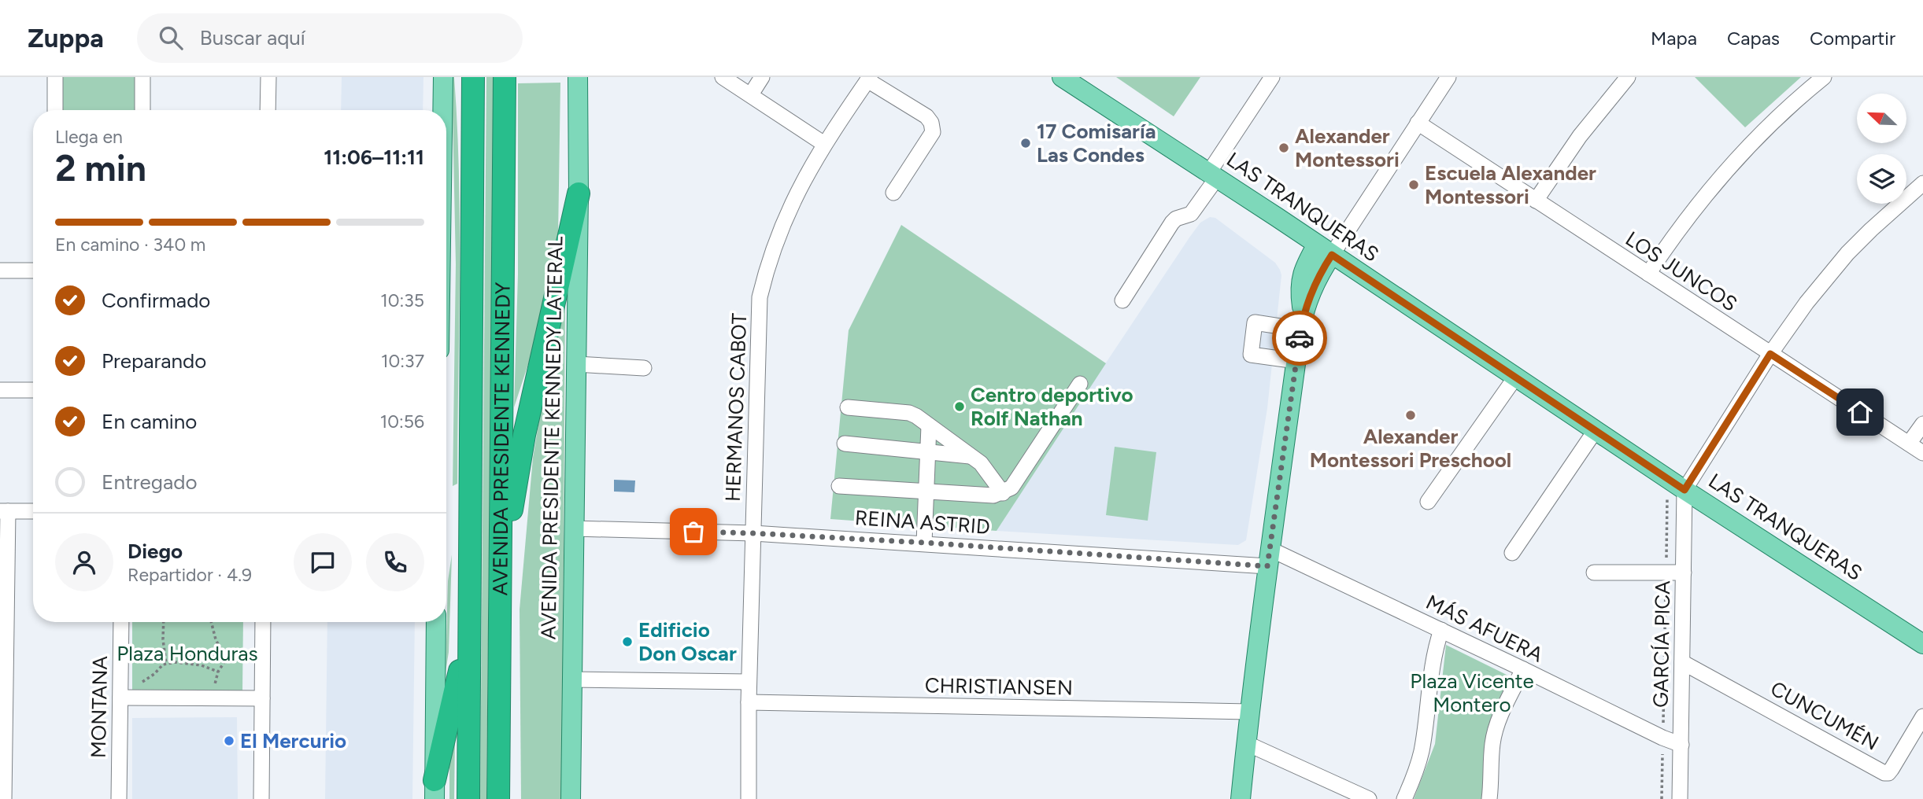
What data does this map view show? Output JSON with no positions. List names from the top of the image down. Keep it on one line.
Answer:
{"streets":{"highway":["AVENIDA PRESIDENTE KENNEDY"],"main road":["LAS TRANQUERAS","AVENIDA PRESIDENTE KENNEDY LATERAL"],"street":["LOS JUNCOS","HERMANOS CABOT","REINA ASTRID","MÁS AFUERA","GARCÍA PICA","CHRISTIANSEN","MONTANA","CUNCUMÉN"]},"crossings":[["LAS TRANQUERAS","GARCÍA PICA"],["HERMANOS CABOT","REINA ASTRID"],["HERMANOS CABOT","CHRISTIANSEN"],["AVENIDA PRESIDENTE KENNEDY LATERAL","REINA ASTRID"],["REINA ASTRID","MÁS AFUERA"],["MÁS AFUERA","GARCÍA PICA"],["GARCÍA PICA","CUNCUMÉN"]],"parks":["Plaza Honduras","Plaza Vicente Montero"],"places":["17 Comisaría Las Condes","Alexander Montessori","Escuela Alexander Montessori","Centro deportivo Rolf Nathan","Alexander Montessori Preschool","Edificio Don Oscar","El Mercurio"],"north":"top left","page":{"header":"Zuppa","search":"Buscar aquí","nav":["Mapa","Capas","Compartir"],"heading":["2 min","Llega en","11:06–11:11"],"panel":["Diego","Repartidor · 4.9"],"bar":"En camino · 340 m","list":[["Confirmado","10:35"],["Preparando","10:37"],["En camino","10:56"],"Entregado"]}}
